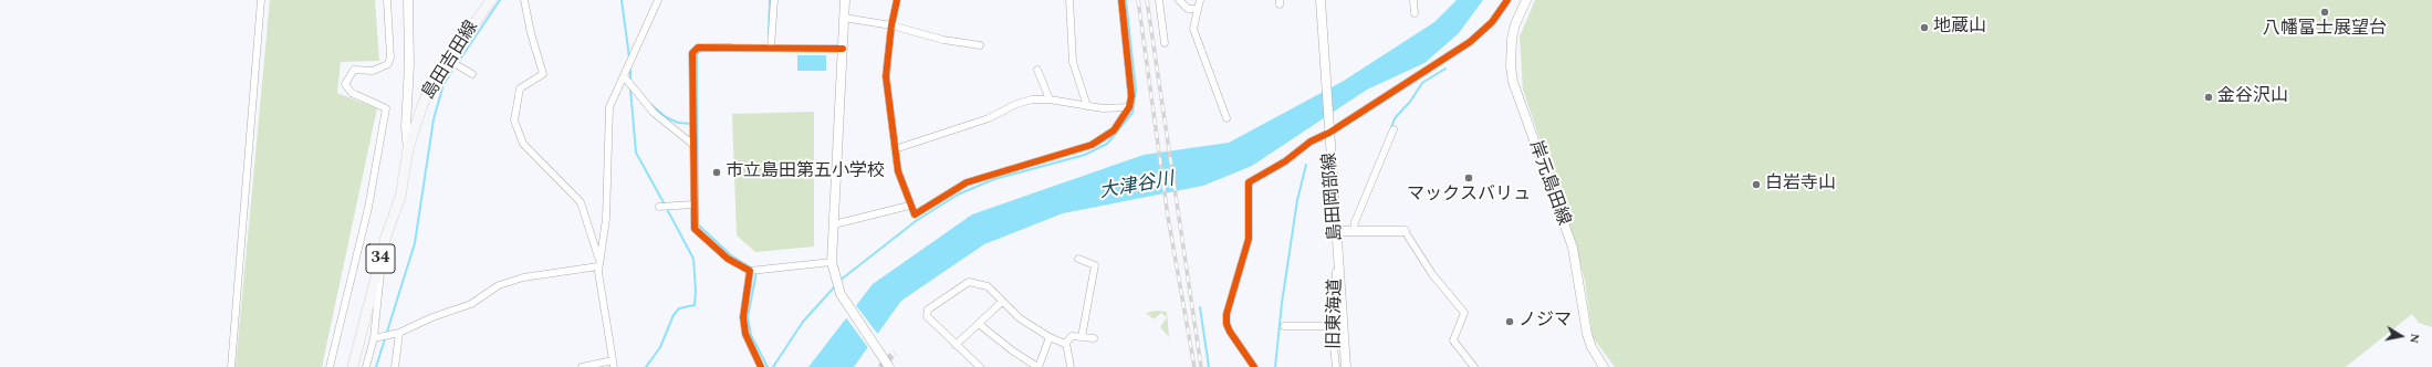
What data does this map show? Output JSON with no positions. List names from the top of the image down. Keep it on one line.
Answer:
{"streets":{"main road":["島田吉田線","34"],"street":["岸元島田線","島田岡部線","旧東海道"]},"crossings":[["島田吉田線","34"],["島田岡部線","旧東海道"]],"water":["大津谷川"],"places":["八幡富士展望台","地蔵山","金谷沢山","市立島田第五小学校","マックスバリュ","白岩寺山","ノジマ"],"north":"right"}
